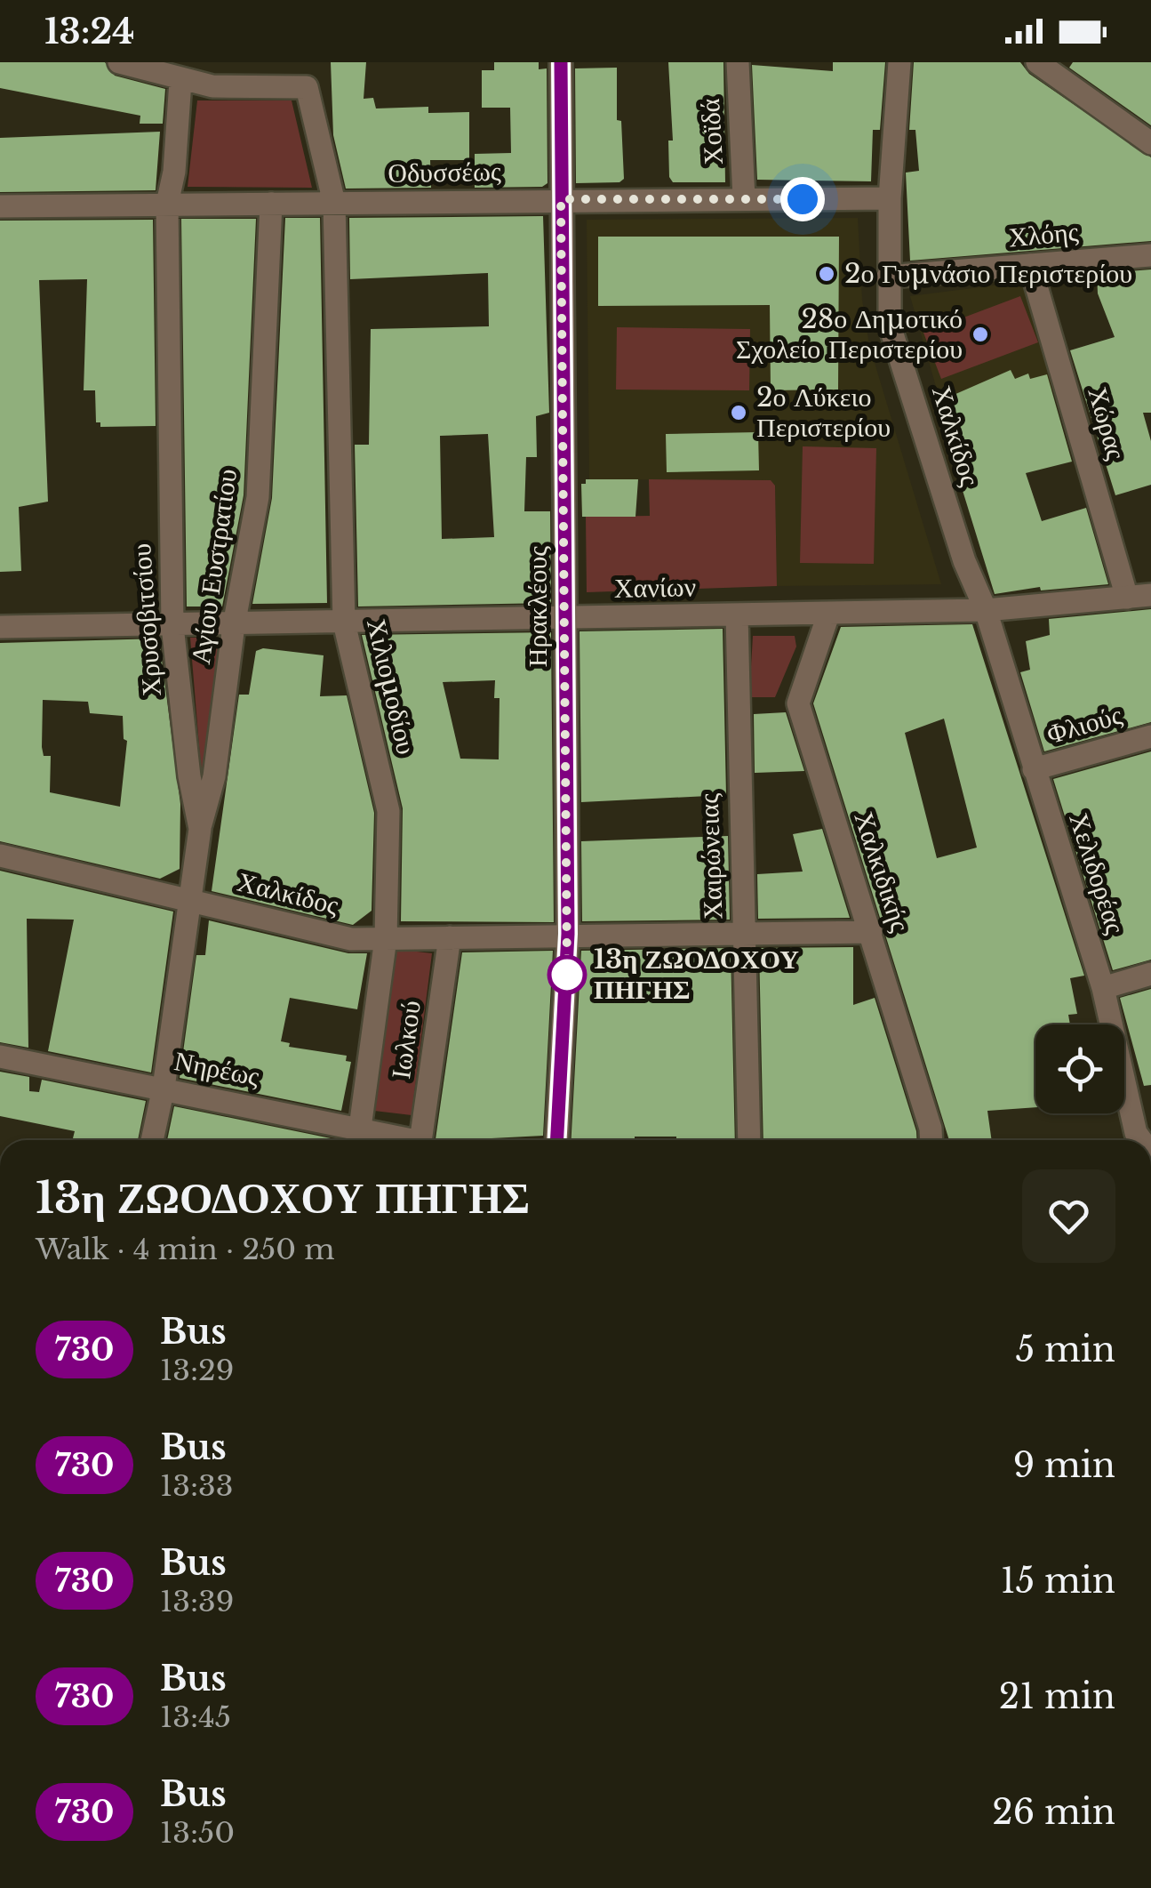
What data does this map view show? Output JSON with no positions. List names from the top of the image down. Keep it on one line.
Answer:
{"streets":{"street":["Χοϊδά","Οδυσσέως","Χλόης","Χώρας","Χαλκίδος","Αγίου Ευστρατίου","Χανίων","Ηρακλέους","Χρυσοβιτσίου","Χιλιομοδίου","Φλιούς","Χαιρώνειας","Χαλκιδικής","Χελιδορέας","Ιωλκού","Νηρέως"]},"crossings":[["Χοϊδά","Οδυσσέως"],["Οδυσσέως","Χαλκίδος"],["Οδυσσέως","Αγίου Ευστρατίου"],["Οδυσσέως","Ηρακλέους"],["Οδυσσέως","Χρυσοβιτσίου"],["Οδυσσέως","Χιλιομοδίου"],["Χλόης","Χώρας"],["Χλόης","Χαλκίδος"],["Χώρας","Χανίων"],["Χαλκίδος","Χανίων"],["Χαλκίδος","Ηρακλέους"],["Χαλκίδος","Χρυσοβιτσίου"],["Χαλκίδος","Χιλιομοδίου"],["Χαλκίδος","Χαιρώνειας"],["Χαλκίδος","Χαλκιδικής"],["Χαλκίδος","Χελιδορέας"],["Χαλκίδος","Ιωλκού"],["Αγίου Ευστρατίου","Χανίων"],["Αγίου Ευστρατίου","Χρυσοβιτσίου"],["Χανίων","Ηρακλέους"],["Χανίων","Χρυσοβιτσίου"],["Χανίων","Χιλιομοδίου"],["Χανίων","Χαιρώνειας"],["Χανίων","Χαλκιδικής"],["Χανίων","Χελιδορέας"],["Χρυσοβιτσίου","Χιλιομοδίου"],["Χρυσοβιτσίου","Νηρέως"],["Χιλιομοδίου","Νηρέως"],["Φλιούς","Χελιδορέας"]],"places":["2ο Γυμνάσιο Περιστερίου","28ο Δημοτικό Σχολείο Περιστερίου","2ο Λύκειο Περιστερίου","13η ΖΩΟΔΟΧΟΥ ΠΗΓΗΣ"],"lines":["bus line 730"],"page":{"status":"13:24","heading":["13η ΖΩΟΔΟΧΟΥ ΠΗΓΗΣ","Walk · 4 min · 250 m"],"list":[{"mark":"730","name":"Bus","note":"13:29","value":"5 min"},{"mark":"730","name":"Bus","note":"13:33","value":"9 min"},{"mark":"730","name":"Bus","note":"13:39","value":"15 min"},{"mark":"730","name":"Bus","note":"13:45","value":"21 min"},{"mark":"730","name":"Bus","note":"13:50","value":"26 min"}]}}
